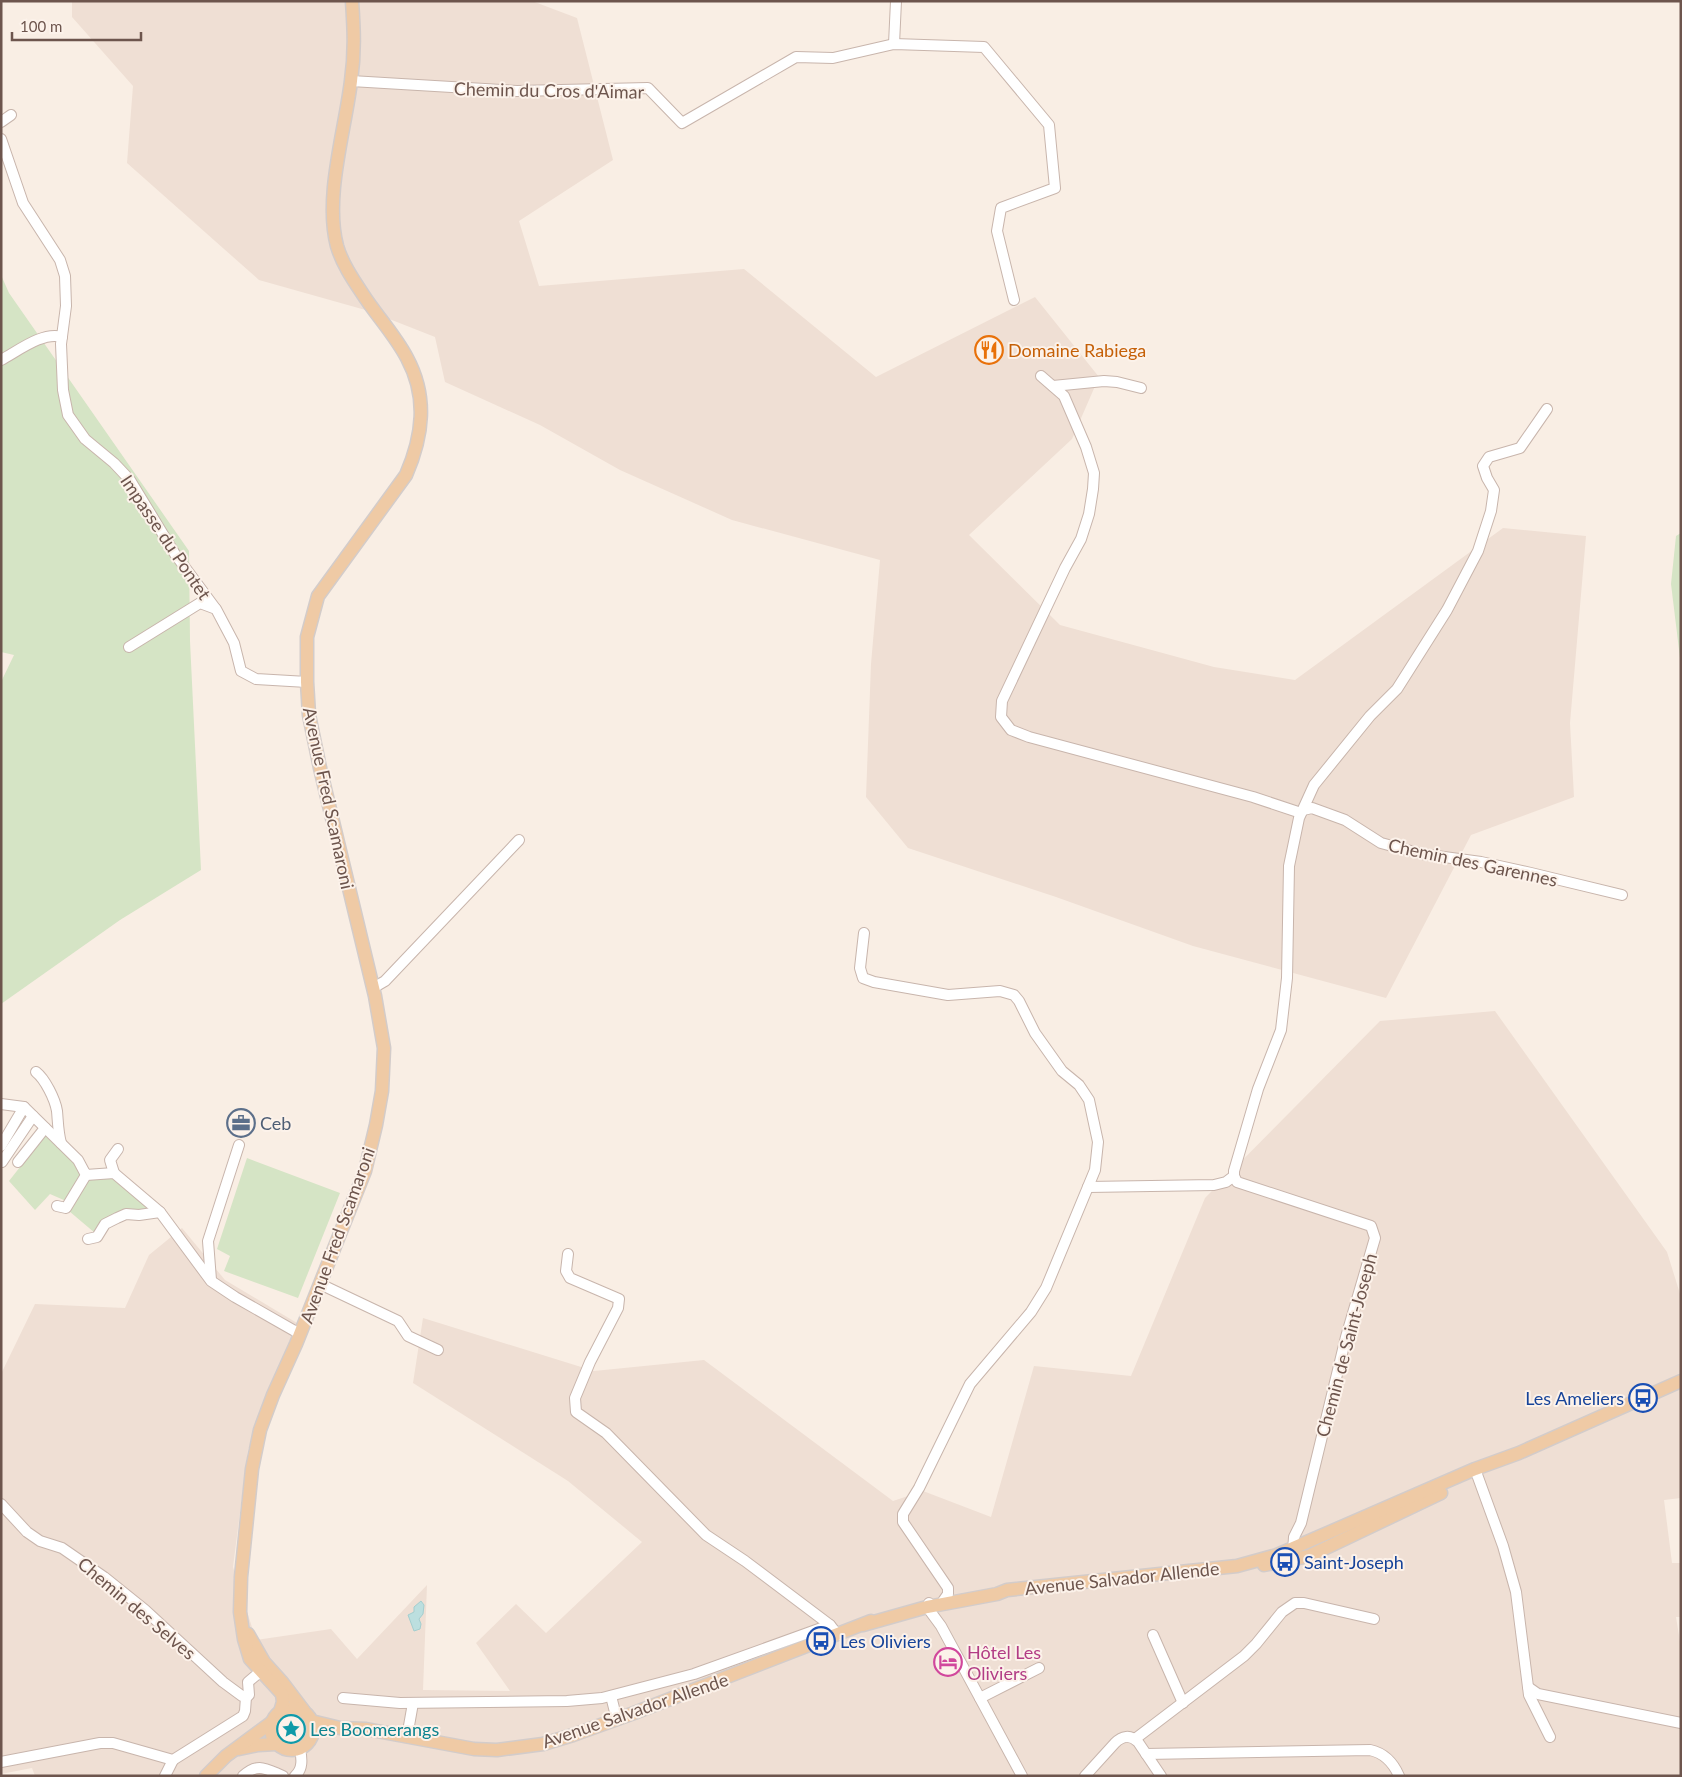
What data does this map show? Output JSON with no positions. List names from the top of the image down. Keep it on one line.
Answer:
{"streets":{"main road":["Avenue Fred Scamaroni","Avenue Salvador Allende"],"street":["Chemin du Cros d'Aimar","Impasse du Pontet","Chemin des Garennes","Chemin de Saint-Joseph","Chemin des Selves"]},"crossings":[["Chemin du Cros d'Aimar","Avenue Fred Scamaroni"],["Impasse du Pontet","Avenue Fred Scamaroni"],["Avenue Fred Scamaroni","Avenue Salvador Allende"],["Chemin de Saint-Joseph","Avenue Salvador Allende"]],"places":{"restaurant":["Domaine Rabiega"],"office":["Ceb"],"bus stop":["Les Ameliers","Saint-Joseph","Les Oliviers"],"hotel":["Hôtel Les Oliviers"],"place":["Les Boomerangs"]},"scale_bar":"100 m"}
